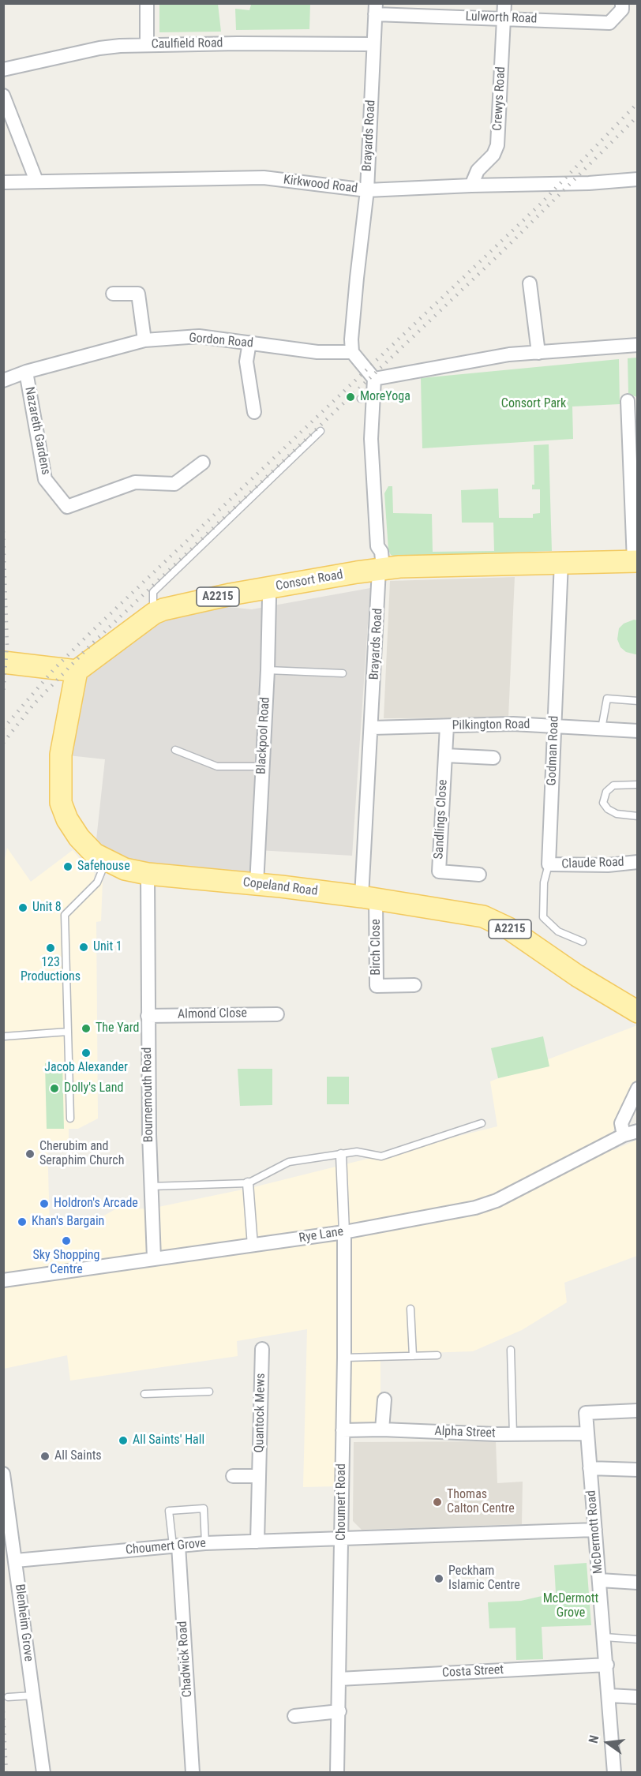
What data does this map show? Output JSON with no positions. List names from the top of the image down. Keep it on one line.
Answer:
{"streets":{"main road":["Consort Road","A2215","Copeland Road"],"street":["Lulworth Road","Caulfield Road","Crewys Road","Brayards Road","Kirkwood Road","Gordon Road","Nazareth Gardens","Pilkington Road","Blackpool Road","Godman Road","Sandlings Close","Claude Road","Birch Close","Almond Close","Bournemouth Road","Rye Lane","Quantock Mews","Alpha Street","Choumert Road","McDermott Road","Choumert Grove","Blenheim Grove","Chadwick Road","Costa Street"]},"crossings":[["Lulworth Road","Crewys Road"],["Lulworth Road","Brayards Road"],["Caulfield Road","Brayards Road"],["Crewys Road","Kirkwood Road"],["Brayards Road","Kirkwood Road"],["Brayards Road","Gordon Road"],["Brayards Road","Consort Road"],["Brayards Road","Pilkington Road"],["Brayards Road","Copeland Road"],["Brayards Road","Birch Close"],["Gordon Road","Nazareth Gardens"],["Consort Road","Blackpool Road"],["Consort Road","Godman Road"],["Consort Road","Copeland Road"],["Pilkington Road","Godman Road"],["Pilkington Road","Sandlings Close"],["Blackpool Road","Copeland Road"],["Godman Road","Claude Road"],["Copeland Road","Birch Close"],["Copeland Road","Bournemouth Road"],["Almond Close","Bournemouth Road"],["Bournemouth Road","Rye Lane"],["Rye Lane","Choumert Road"],["Quantock Mews","Choumert Grove"],["Alpha Street","Choumert Road"],["Alpha Street","McDermott Road"],["Choumert Road","Choumert Grove"],["Choumert Road","Costa Street"],["McDermott Road","Costa Street"],["Choumert Grove","Blenheim Grove"],["Choumert Grove","Chadwick Road"]],"parks":["Consort Park","McDermott Grove"],"places":["MoreYoga","Safehouse","Unit 8","Unit 1","123 Productions","The Yard","Jacob Alexander","Dolly's Land","Cherubim and Seraphim Church","Holdron's Arcade","Khan's Bargain","Sky Shopping Centre","All Saints' Hall","All Saints","Thomas Calton Centre","Peckham Islamic Centre"],"north":"left"}
